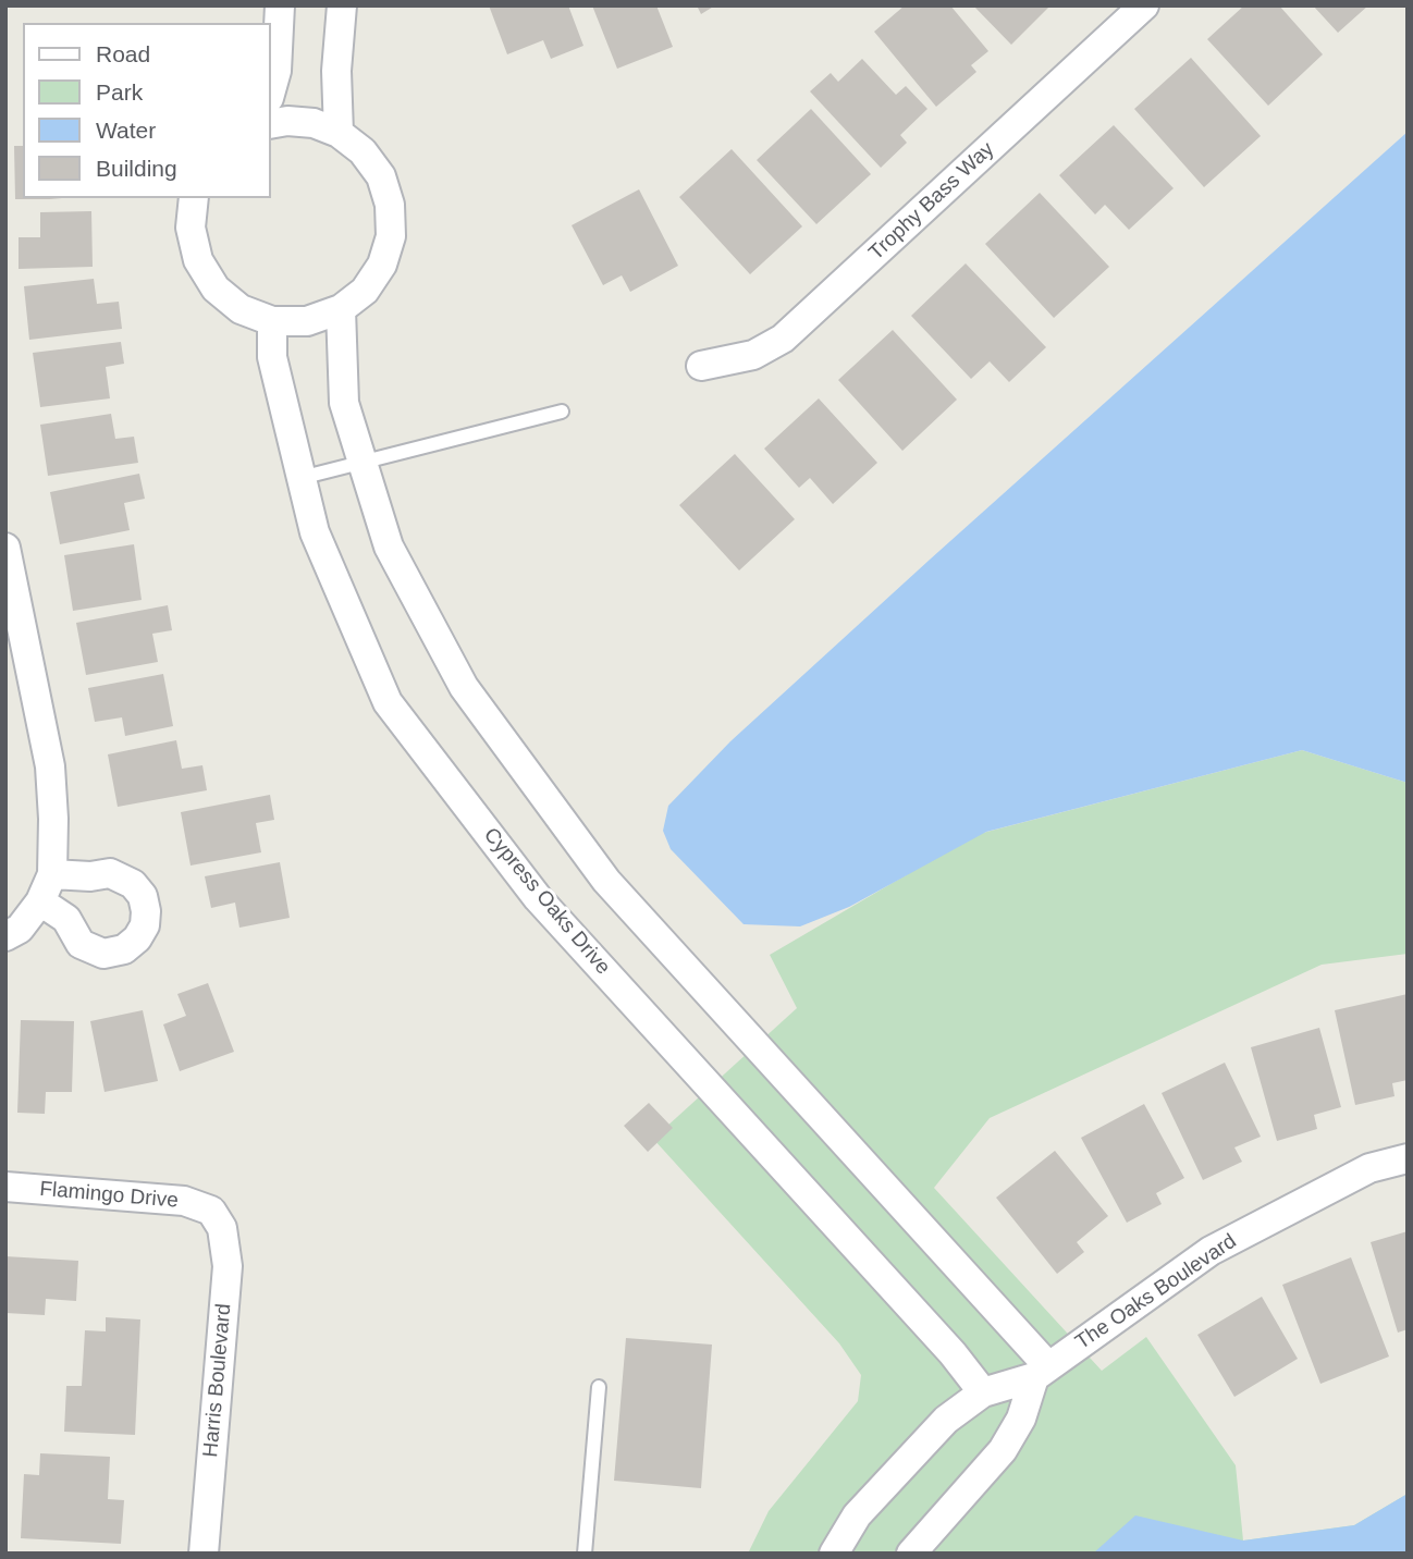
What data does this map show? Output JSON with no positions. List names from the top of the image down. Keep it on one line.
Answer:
{"streets":{"street":["Trophy Bass Way","Cypress Oaks Drive","Flamingo Drive","The Oaks Boulevard","Harris Boulevard"]},"crossings":[["Cypress Oaks Drive","The Oaks Boulevard"],["Flamingo Drive","Harris Boulevard"]],"legend":["Road","Park","Water","Building"]}
